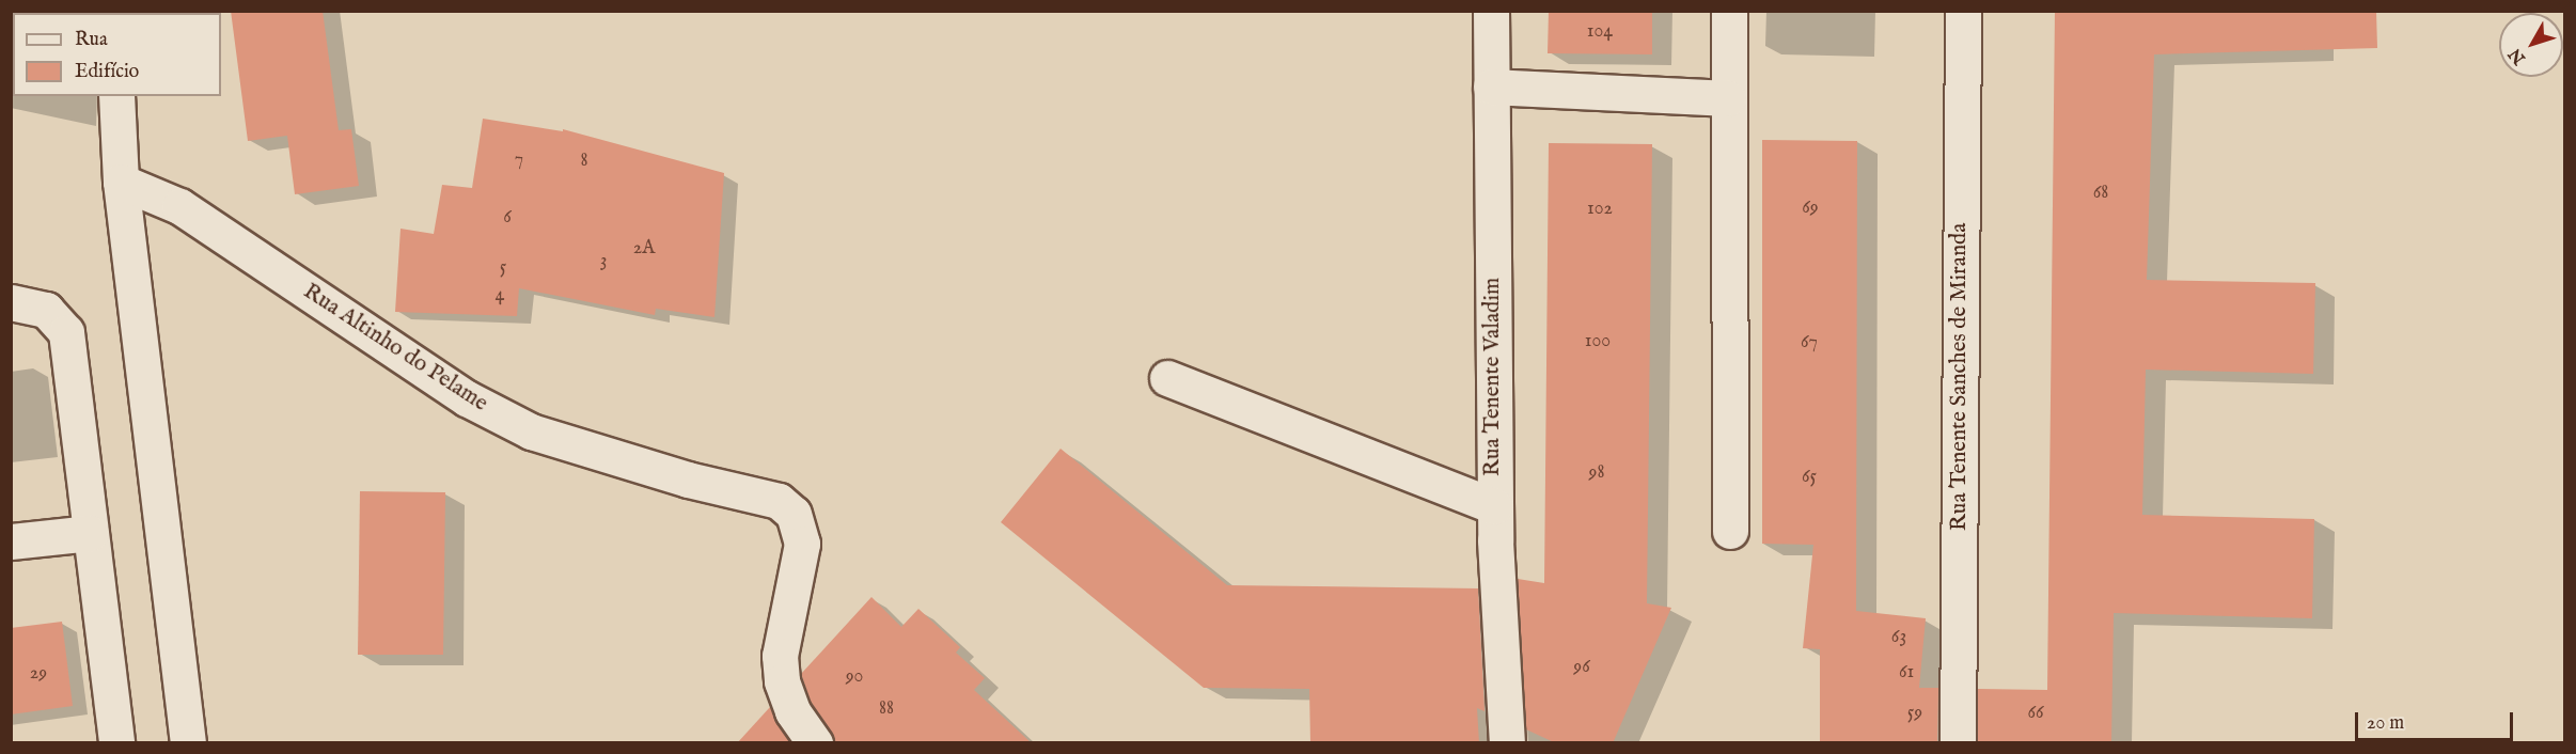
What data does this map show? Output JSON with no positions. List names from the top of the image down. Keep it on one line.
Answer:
{"streets":{"street":["Rua Altinho do Pelame","Rua Tenente Valadim","Rua Tenente Sanches de Miranda"]},"house_numbers":["104","7","8","68","69","102","6","2A","3","5","4","100","67","98","65","63","96","61","29","90","88","59","66"],"legend":["Rua","Edifício"],"scale_bar":"20 m","north":"bottom left"}
